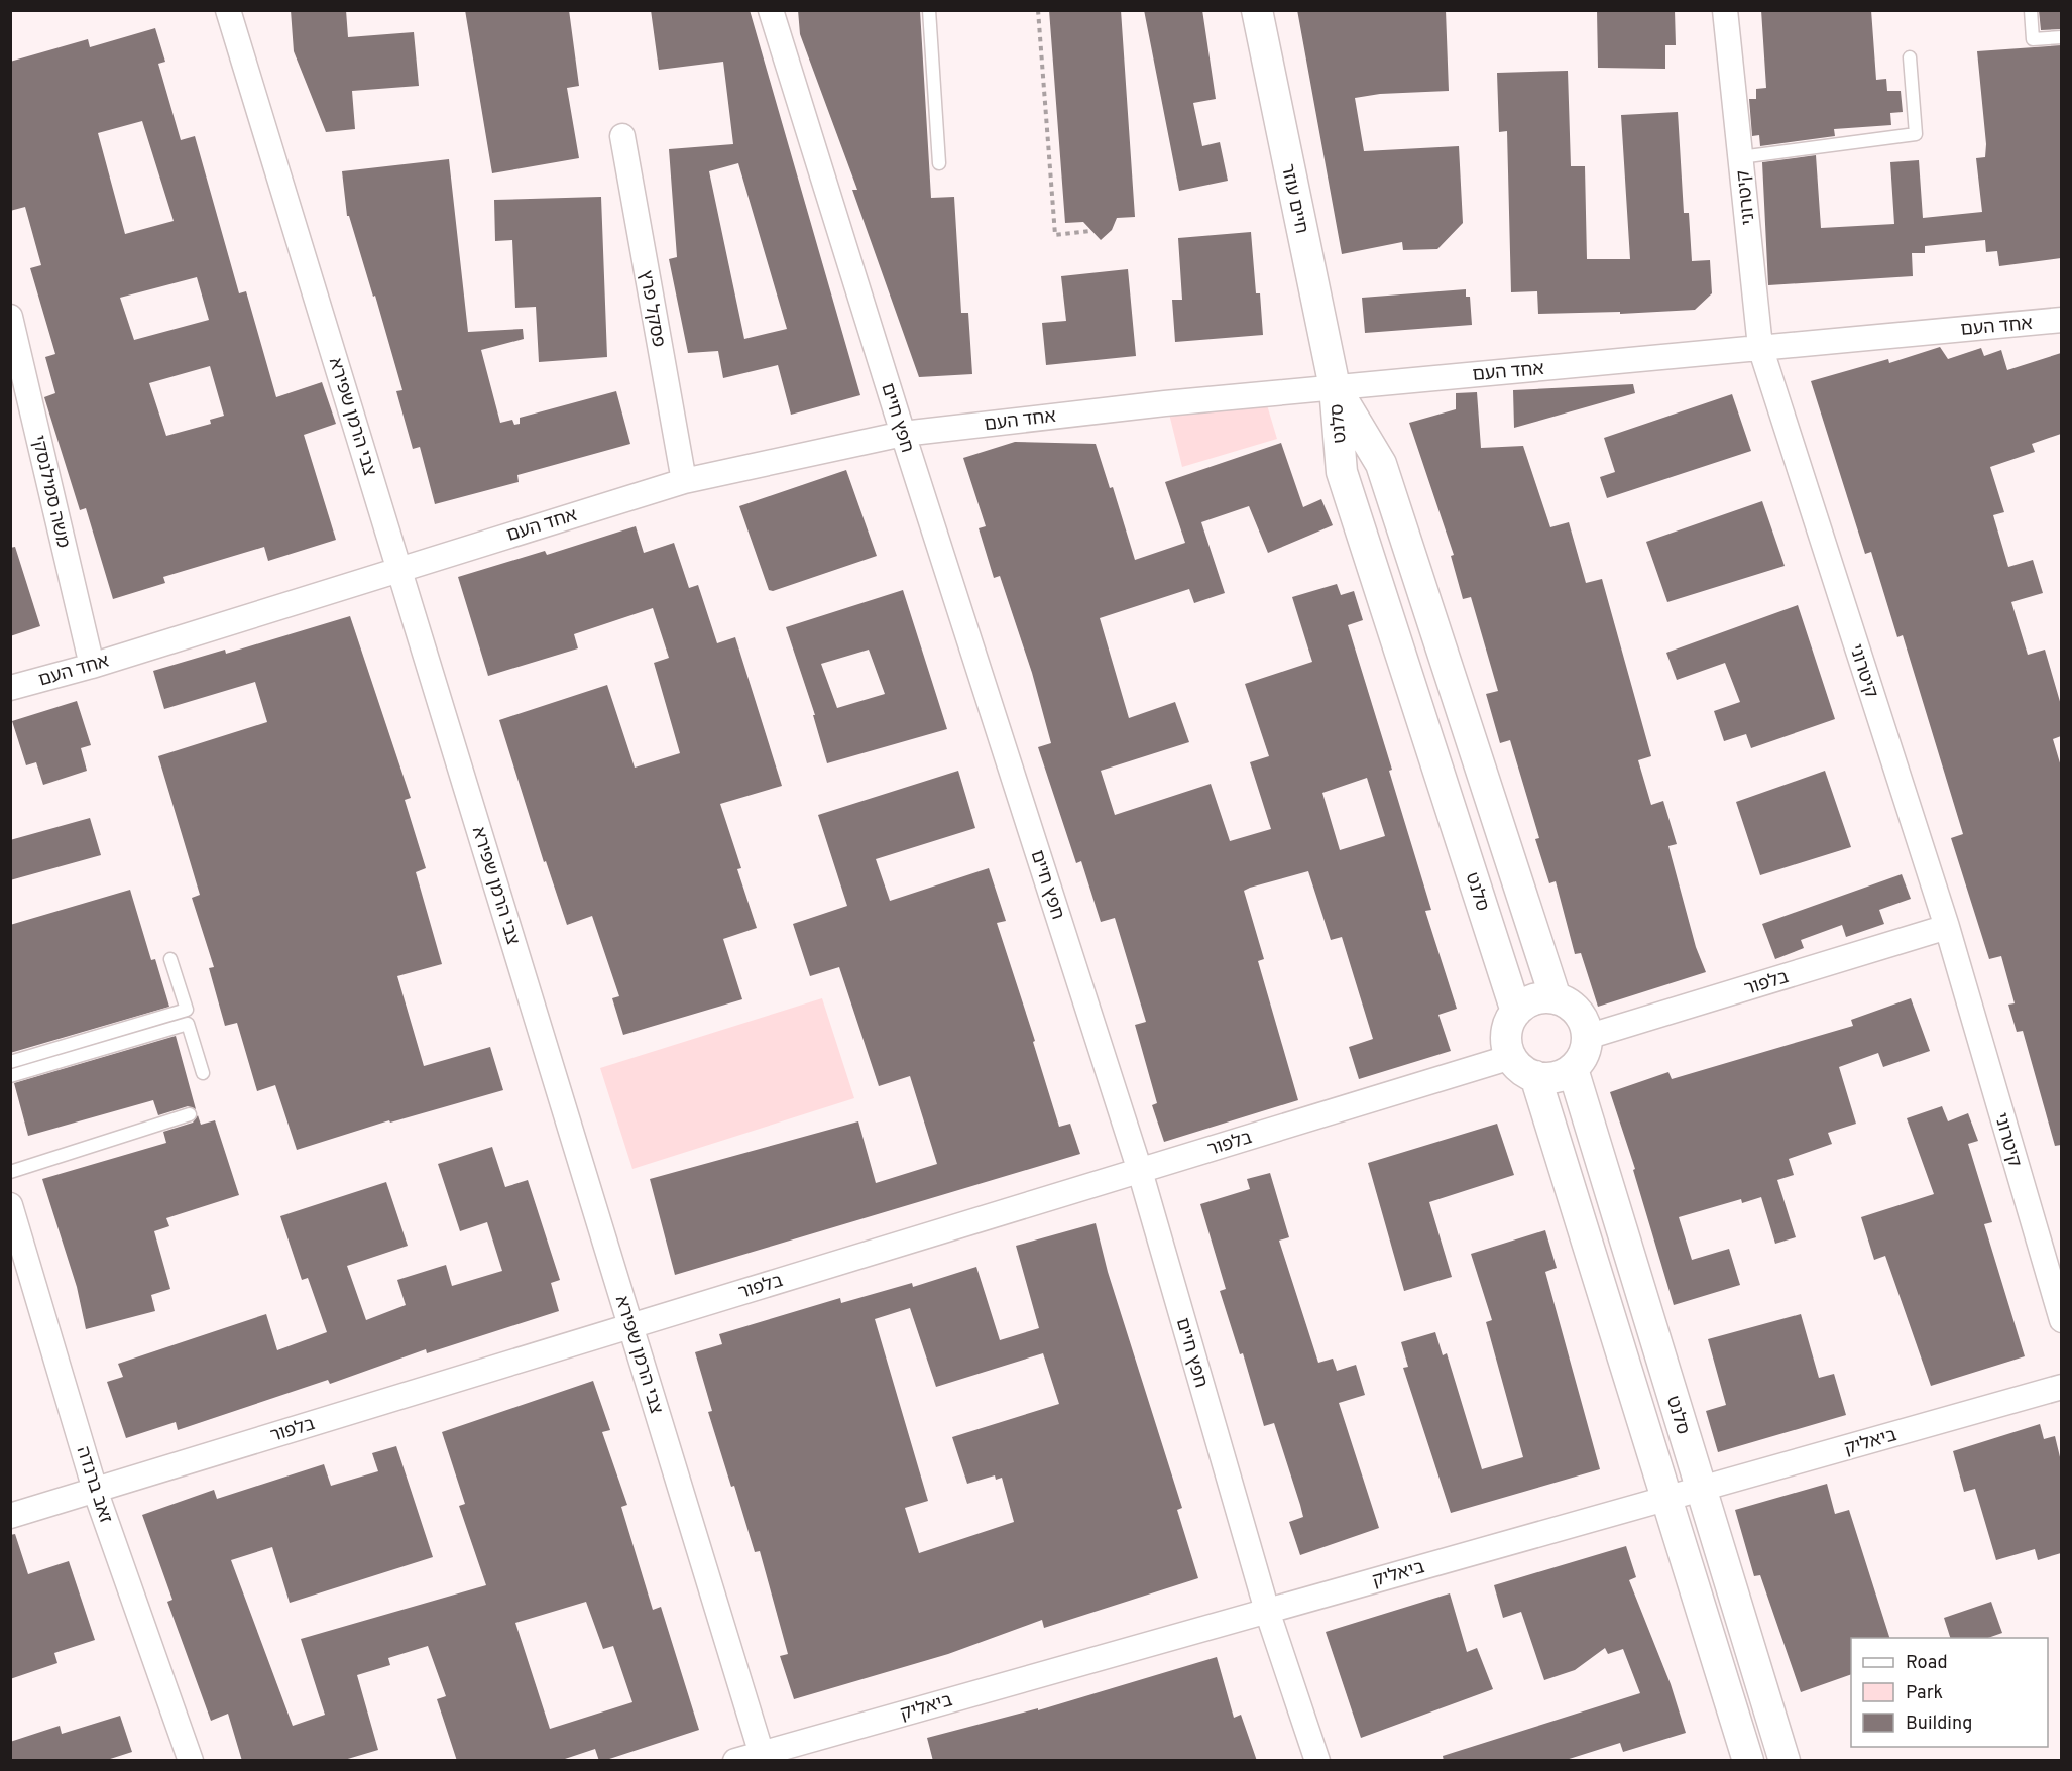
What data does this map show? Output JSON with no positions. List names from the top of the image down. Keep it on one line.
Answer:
{"streets":{"street":["קיטרוני","חיים עוזר","פסקל פרץ","אחד העם","צבי הרמן שפירא","חפץ חיים","סלנט","משה סמילנסקי","בלפור","ביאליק","זאב ברנדה"]},"crossings":[["קיטרוני","אחד העם"],["קיטרוני","בלפור"],["חיים עוזר","אחד העם"],["חיים עוזר","סלנט"],["פסקל פרץ","אחד העם"],["אחד העם","צבי הרמן שפירא"],["אחד העם","חפץ חיים"],["אחד העם","סלנט"],["אחד העם","משה סמילנסקי"],["צבי הרמן שפירא","בלפור"],["צבי הרמן שפירא","ביאליק"],["חפץ חיים","בלפור"],["חפץ חיים","ביאליק"],["סלנט","בלפור"],["סלנט","ביאליק"],["בלפור","זאב ברנדה"]],"legend":["Road","Park","Building"]}
